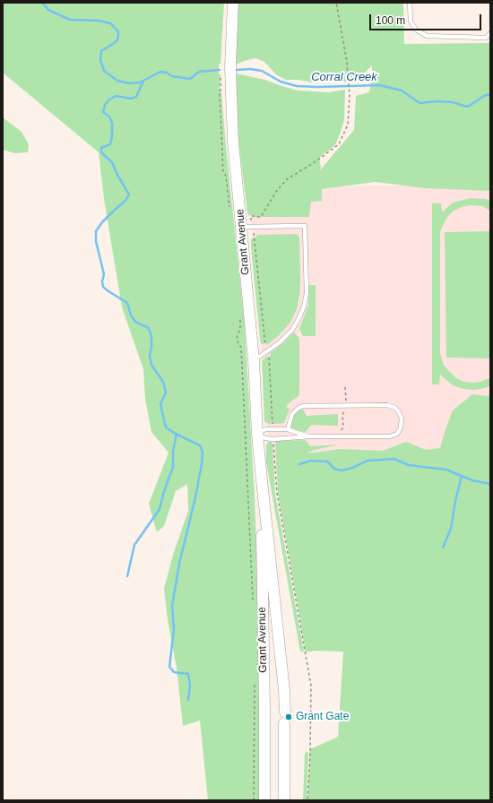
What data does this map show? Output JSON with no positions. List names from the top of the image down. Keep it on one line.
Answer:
{"streets":{"main road":["Grant Avenue"]},"water":["Corral Creek"],"places":["Grant Gate"],"scale_bar":"100 m"}
